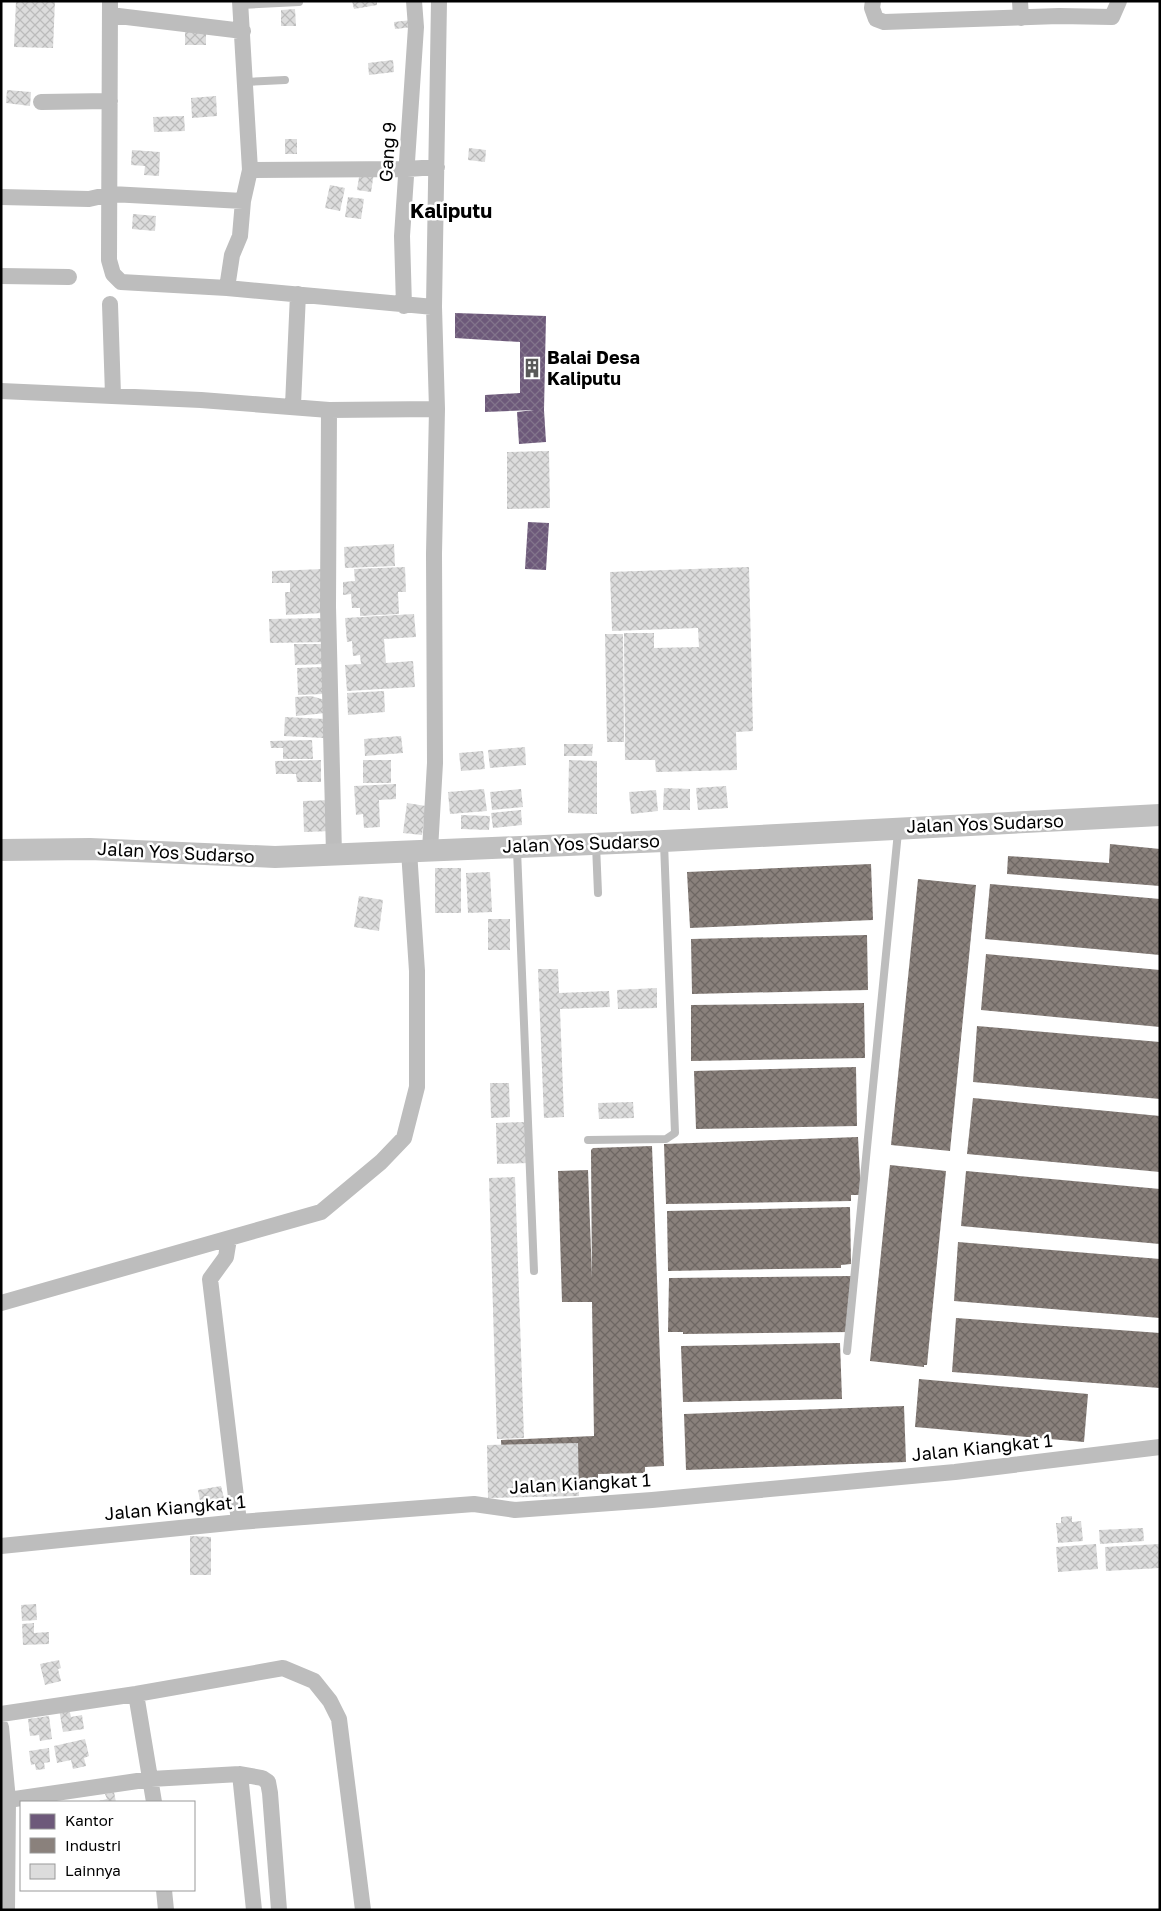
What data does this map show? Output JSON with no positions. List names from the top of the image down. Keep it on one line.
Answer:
{"streets":{"street":["Gang 9","Jalan Yos Sudarso","Jalan Kiangkat 1"]},"districts":["Kaliputu"],"places":{"building":["Balai Desa Kaliputu"]},"legend":["Kantor","Industri","Lainnya"]}
